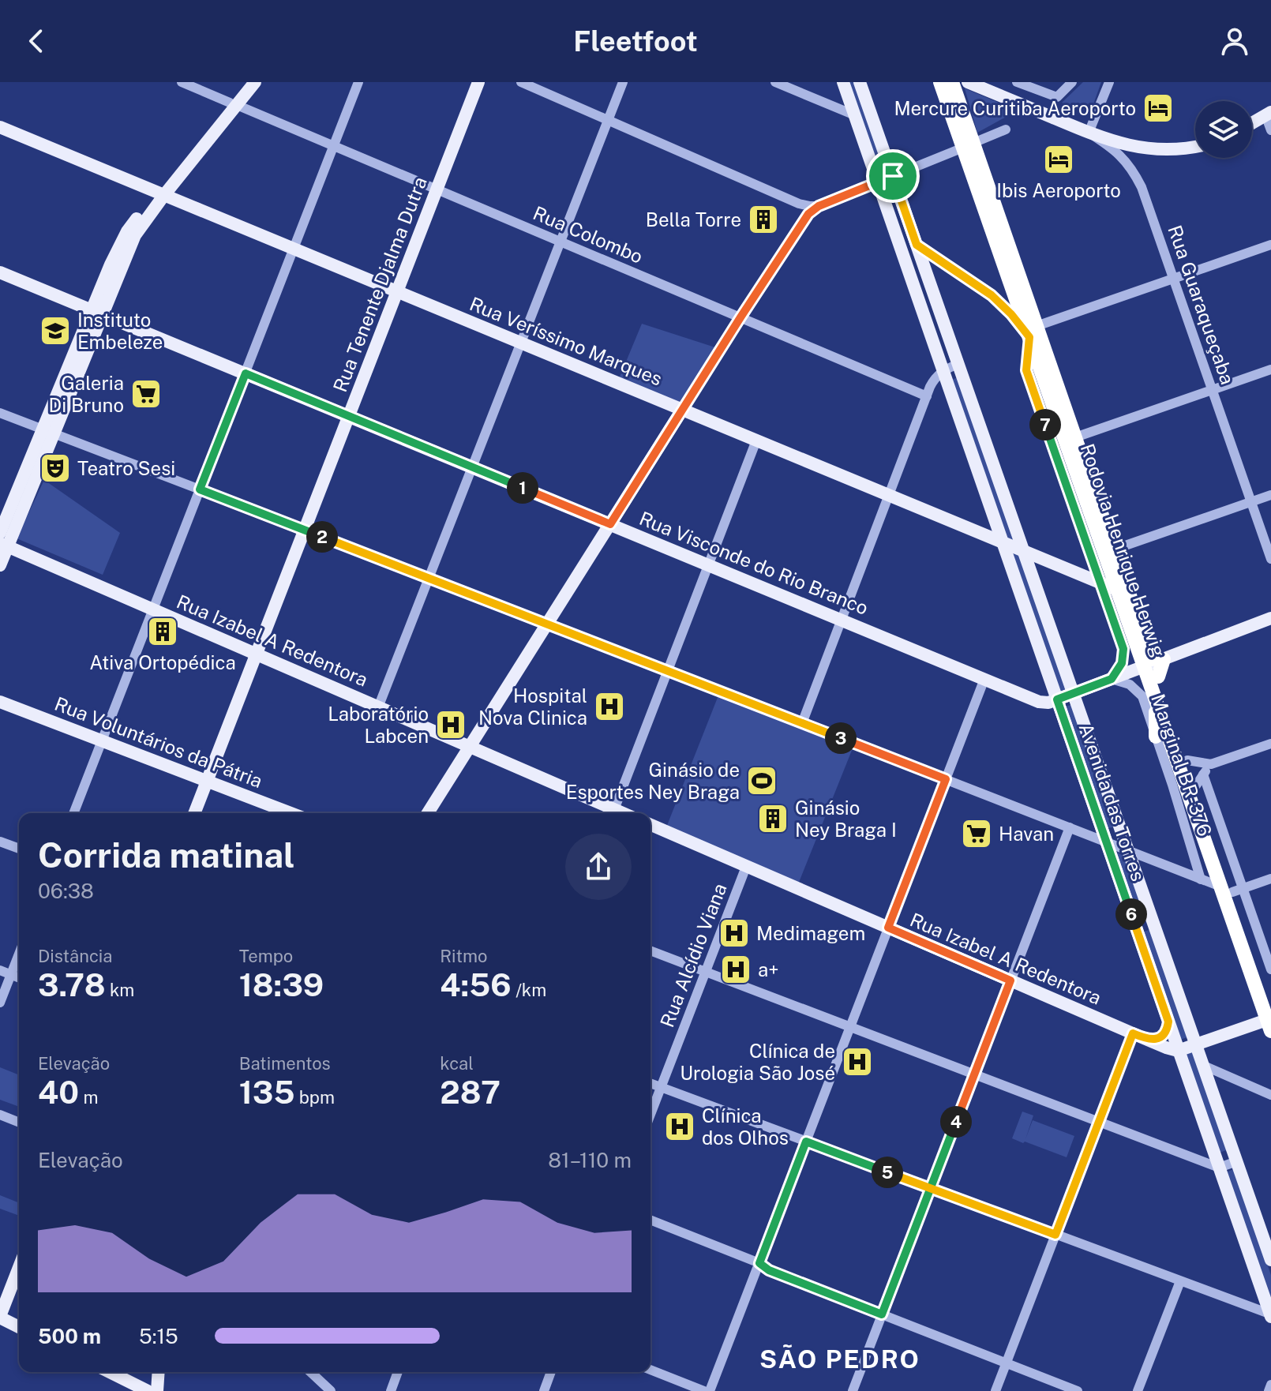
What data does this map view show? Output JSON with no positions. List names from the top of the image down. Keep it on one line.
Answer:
{"streets":{"highway":["Rodovia Henrique Herwig"],"main road":["Rua Tenente Djalma Dutra","Rua Veríssimo Marques","Rua Visconde do Rio Branco","Rua Izabel A Redentora","Rua Voluntários da Pátria","Avenida das Torres"],"street":["Rua Colombo","Rua Guaraqueçaba","Marginal BR-376","Rua Alcídio Viana"]},"crossings":[["Rua Colombo","Rua Tenente Djalma Dutra"],["Rua Tenente Djalma Dutra","Rua Veríssimo Marques"],["Rua Tenente Djalma Dutra","Rua Visconde do Rio Branco"],["Rua Tenente Djalma Dutra","Rua Izabel A Redentora"],["Rua Tenente Djalma Dutra","Rua Voluntários da Pátria"],["Rua Veríssimo Marques","Rodovia Henrique Herwig"],["Rua Veríssimo Marques","Avenida das Torres"],["Rodovia Henrique Herwig","Rua Visconde do Rio Branco"],["Rua Visconde do Rio Branco","Marginal BR-376"],["Rua Visconde do Rio Branco","Avenida das Torres"],["Rua Izabel A Redentora","Avenida das Torres"],["Rua Izabel A Redentora","Rua Alcídio Viana"]],"districts":["SÃO PEDRO"],"places":{"hotel":["Mercure Curitiba Aeroporto","Ibis Aeroporto"],"building":["Bella Torre","Ativa Ortopédica","Ginásio Ney Braga I"],"school or university":["Instituto Embeleze"],"supermarket":["Galeria Di Bruno","Havan"],"theatre":["Teatro Sesi"],"hospital":["Hospital Nova Clinica","Laboratório Labcen","Medimagem","a+","Clínica de Urologia São José","Clínica dos Olhos"],"sports":["Ginásio de Esportes Ney Braga"]},"page":{"header":"Fleetfoot","pins":["7","1","2","3","6","4","5"],"heading":["Corrida matinal","06:38"],"stats":[["Distância","3.78 km"],["Tempo","18:39"],["Ritmo","4:56 /km"],["Elevação","40 m"],["Batimentos","135 bpm"],["kcal","287"]],"chart":["Elevação","81–110 m"],"list":[{"name":"500 m","note":"5:15"}]}}
